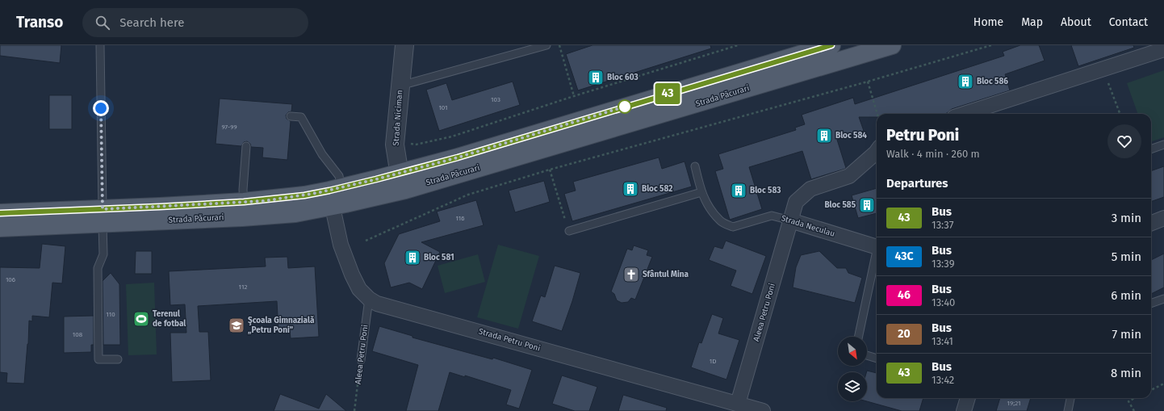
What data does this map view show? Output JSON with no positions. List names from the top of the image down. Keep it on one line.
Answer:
{"streets":{"main road":["Strada Păcurari"],"street":["Strada Niciman","Strada Neculau","Aleea Petru Poni","Strada Petru Poni"]},"crossings":[["Strada Păcurari","Strada Niciman"],["Strada Păcurari","Strada Petru Poni"],["Strada Neculau","Aleea Petru Poni"],["Aleea Petru Poni","Strada Petru Poni"]],"places":{"building":["Bloc 603","Bloc 586","Bloc 584","Bloc 582","Bloc 583","Bloc 585","Bloc 581"],"church":["Sfântul Mina"],"sports":["Terenul de fotbal"],"school or university":["Şcoala Gimnazială „Petru Poni”"]},"lines":["bus line 43"],"house_numbers":["103","101","97-99","116","106","112","110","108","1D","19;21"],"north":"bottom right","page":{"header":"Transo","search":"Search here","nav":["Home","Map","About","Contact"],"on_map":"43","heading":[["Petru Poni","Walk · 4 min · 260 m"],"Departures"],"list":[{"mark":"43","name":"Bus","note":"13:37","value":"3 min"},{"mark":"43C","name":"Bus","note":"13:39","value":"5 min"},{"mark":"46","name":"Bus","note":"13:40","value":"6 min"},{"mark":"20","name":"Bus","note":"13:41","value":"7 min"},{"mark":"43","name":"Bus","note":"13:42","value":"8 min"}]}}
